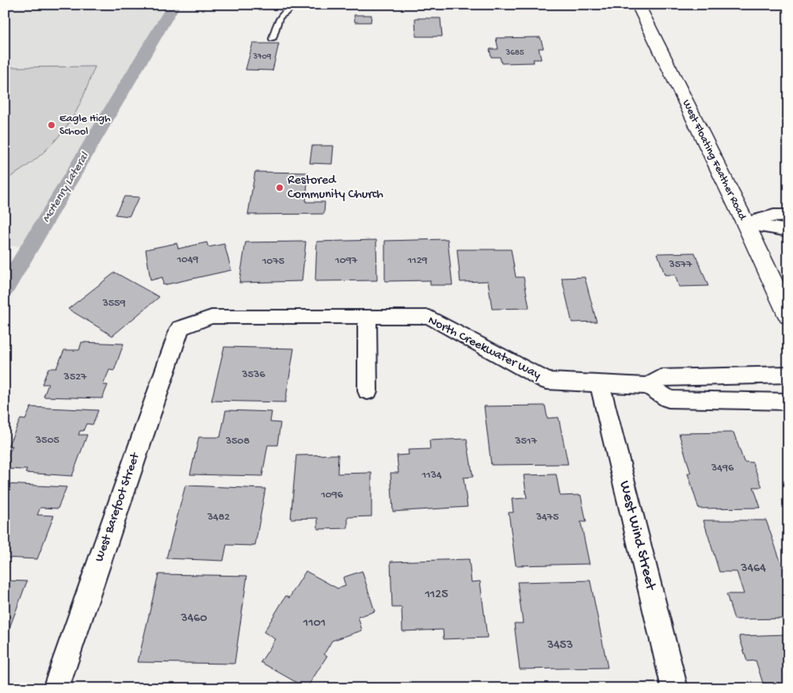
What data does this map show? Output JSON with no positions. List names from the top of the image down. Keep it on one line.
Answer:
{"streets":{"main road":["West Floating Feather Road"],"street":["North Creekwater Way","West Barefoot Street","West Wind Street"]},"crossings":[["North Creekwater Way","West Barefoot Street"],["North Creekwater Way","West Wind Street"]],"water":["McHenry Lateral"],"places":["Eagle High School","Restored Community Church"],"house_numbers":["3685","3709","1049","1097","1129","1075","3577","3559","3536","3527","3505","3508","3517","3496","1134","1096","3482","3475","3464","1125","3460","1101","3453"]}
